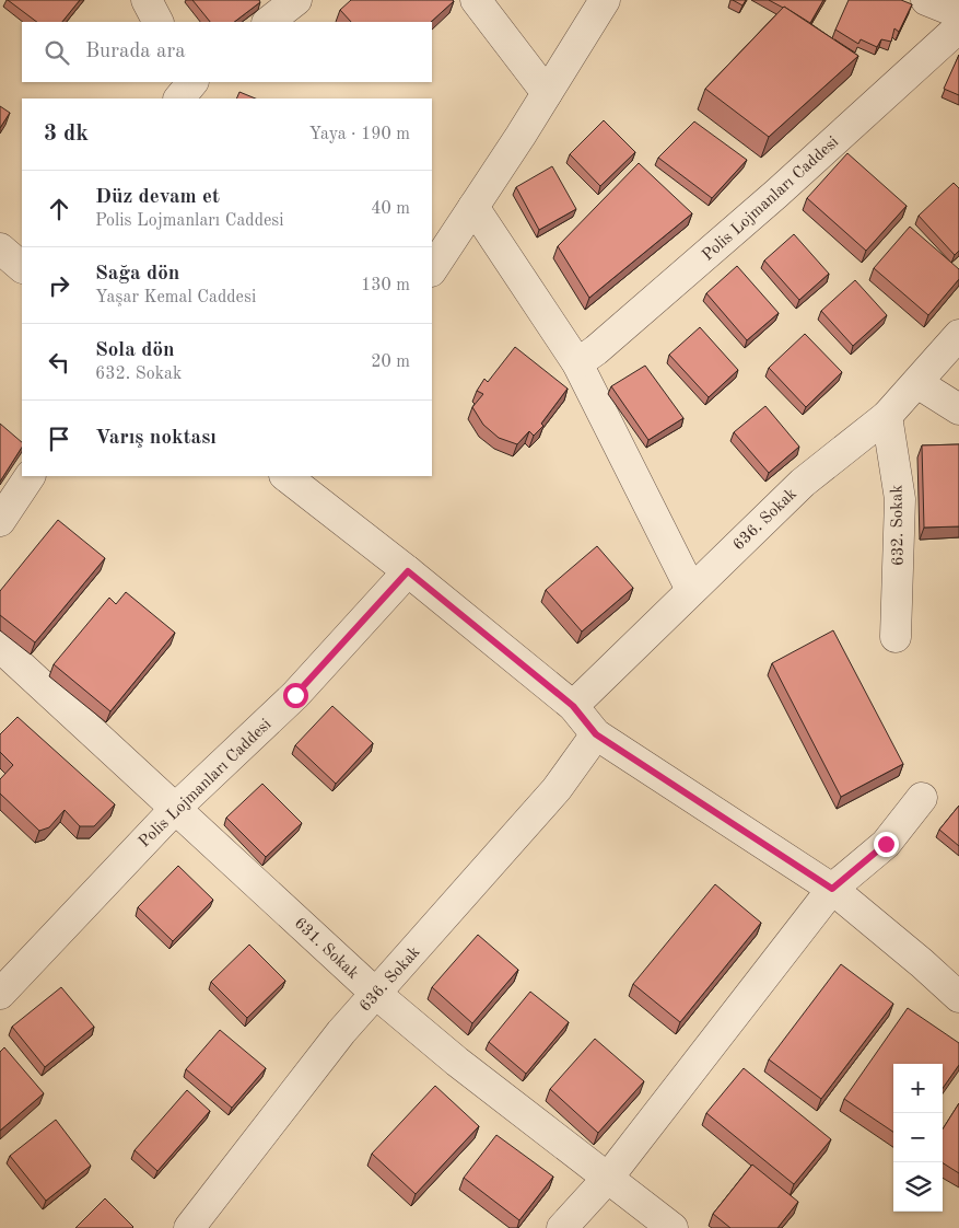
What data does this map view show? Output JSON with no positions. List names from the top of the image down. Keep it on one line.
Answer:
{"streets":{"street":["Polis Lojmanları Caddesi","636. Sokak","632. Sokak","631. Sokak"]},"crossings":[["Polis Lojmanları Caddesi","631. Sokak"],["636. Sokak","632. Sokak"],["636. Sokak","631. Sokak"]],"page":{"search":"Burada ara","heading":["3 dk","Yaya · 190 m"],"list":[["Düz devam et","Polis Lojmanları Caddesi","40 m"],["Sağa dön","Yaşar Kemal Caddesi","130 m"],["Sola dön","632. Sokak","20 m"],"Varış noktası"],"map_buttons":["+","−"]}}
